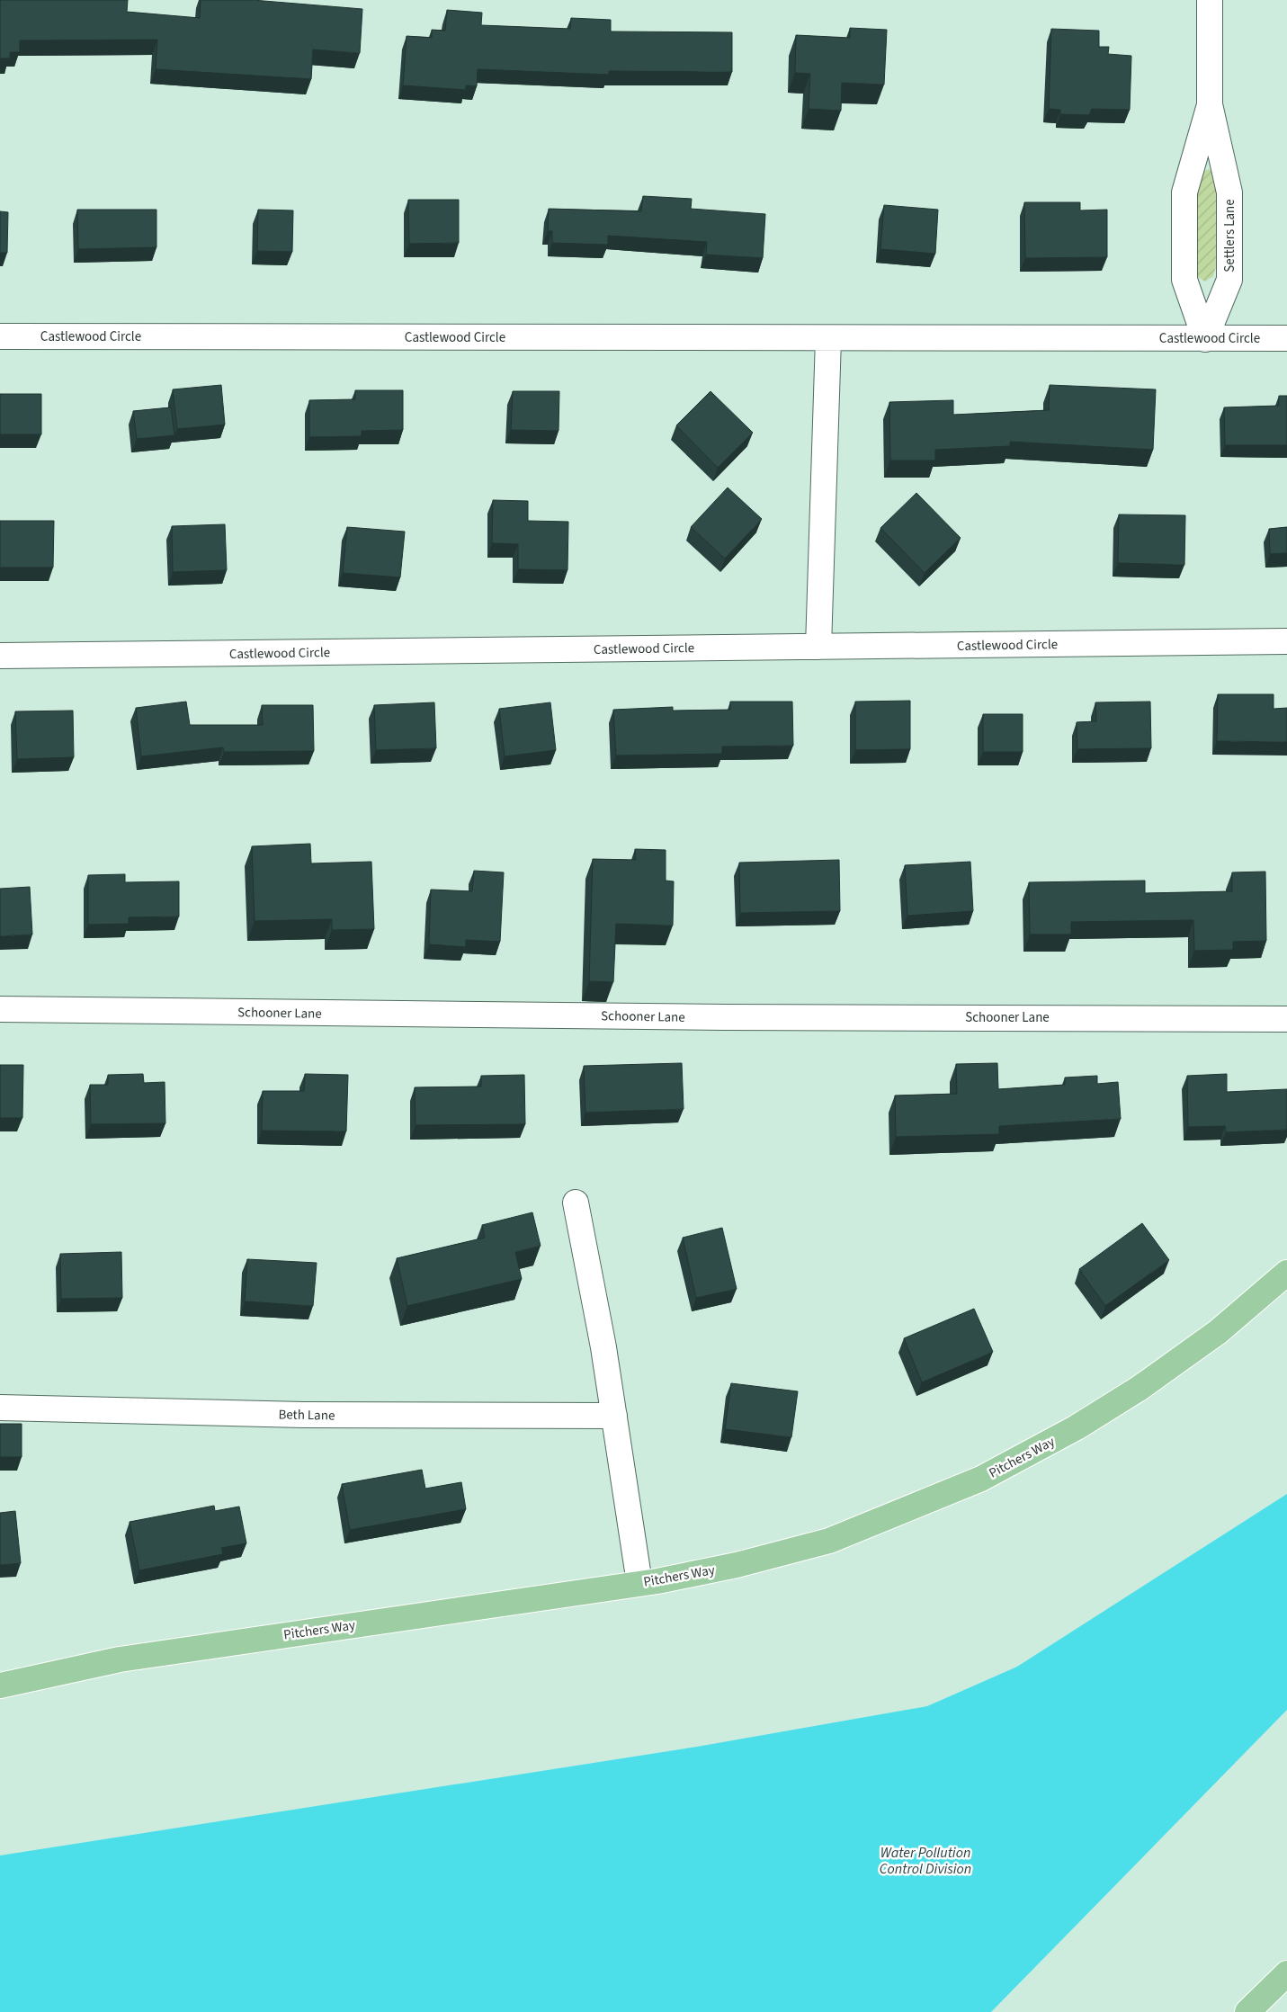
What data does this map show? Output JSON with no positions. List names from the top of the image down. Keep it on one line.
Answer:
{"streets":{"main road":["Pitchers Way"],"street":["Settlers Lane","Castlewood Circle","Schooner Lane","Beth Lane"]},"crossings":[["Settlers Lane","Castlewood Circle"]],"water":["Water Pollution Control Division"]}
